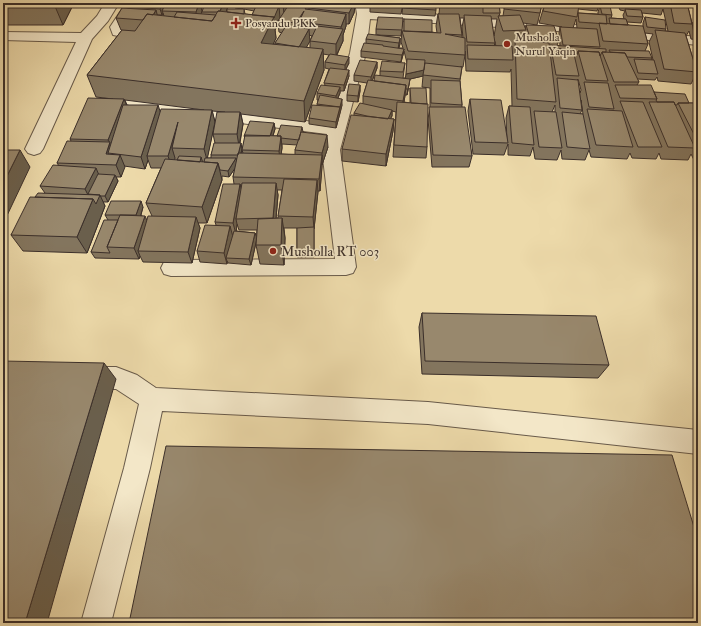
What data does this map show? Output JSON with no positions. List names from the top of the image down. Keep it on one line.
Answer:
{"places":{"health":["Posyandu PKK"],"other":["Musholla Nurul Yaqin","Musholla RT 003"]}}
